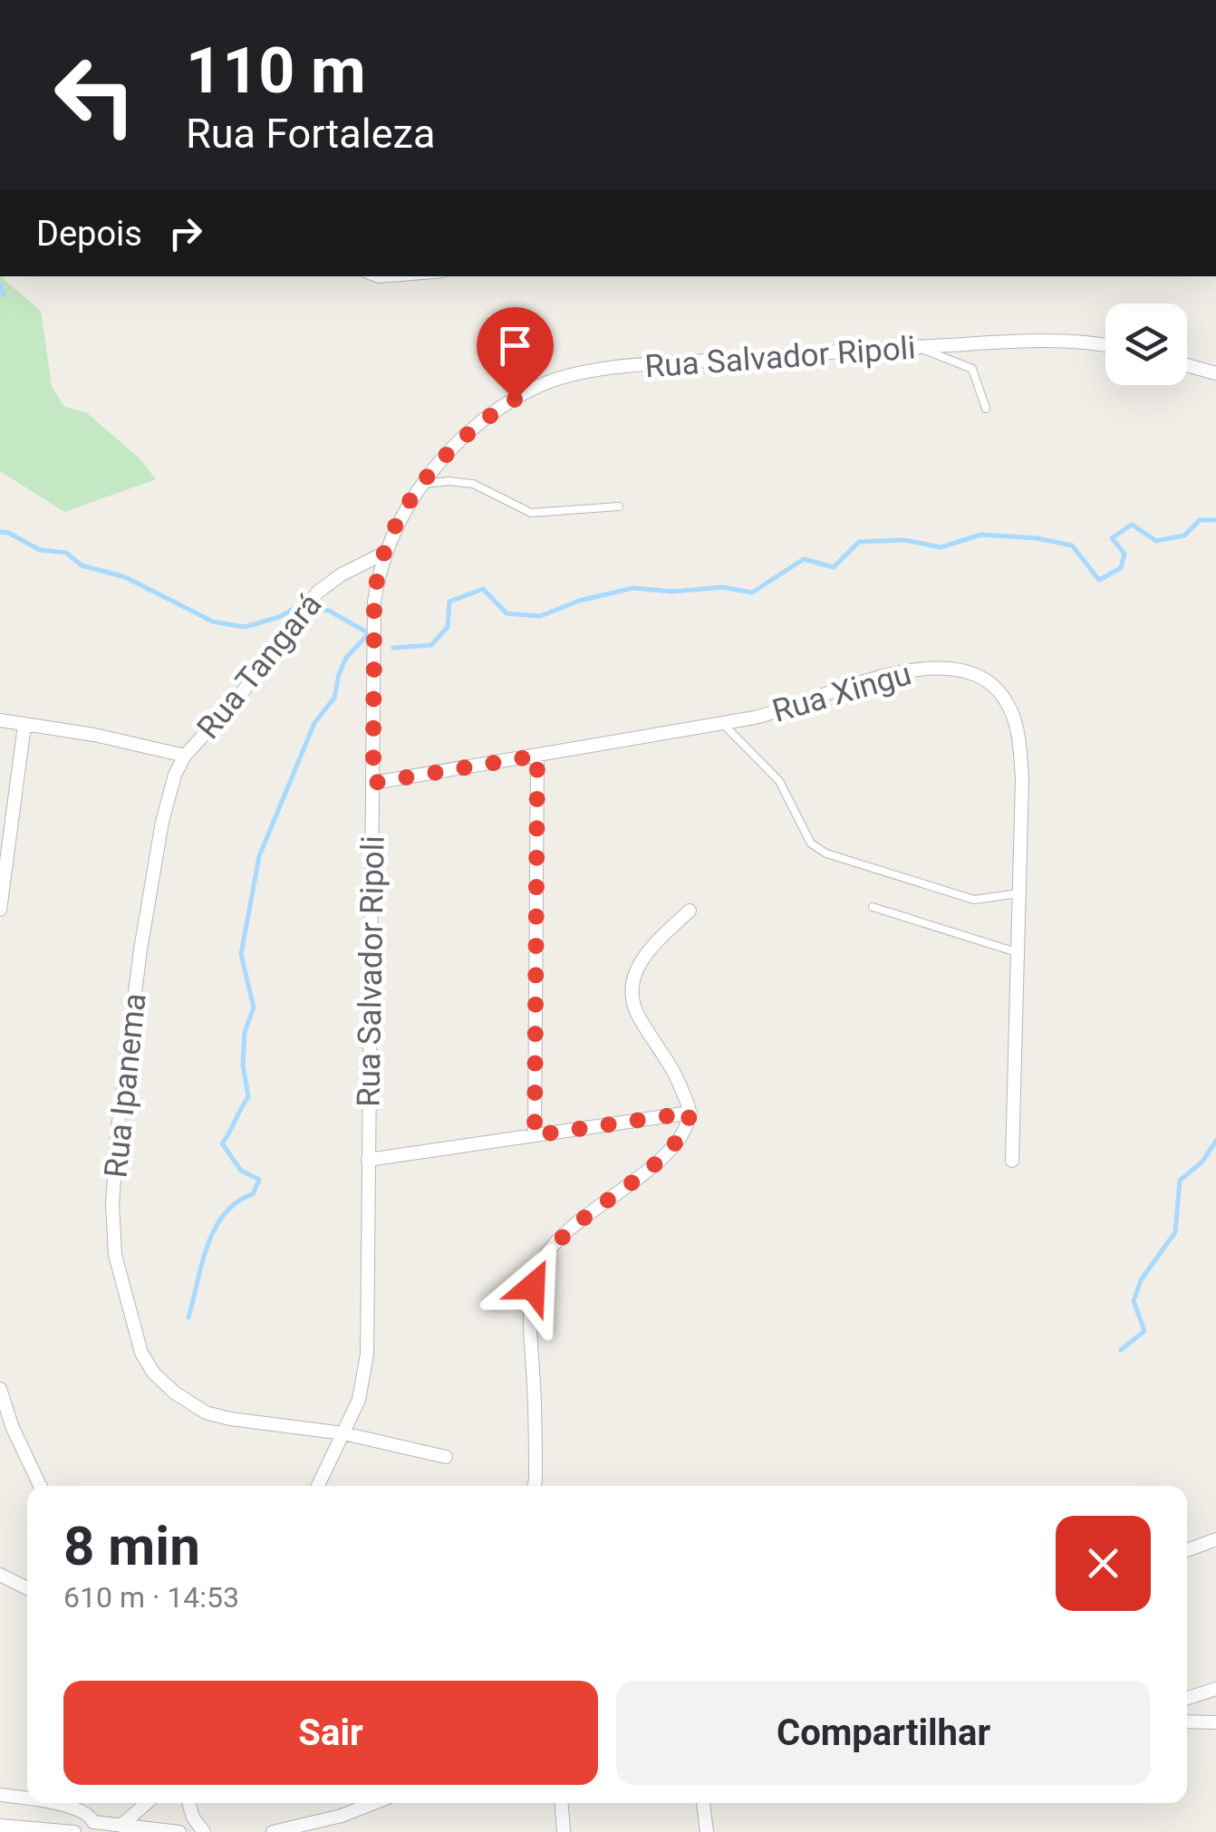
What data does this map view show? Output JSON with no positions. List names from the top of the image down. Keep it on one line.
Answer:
{"streets":{"street":["Rua Salvador Ripoli","Rua Tangará","Rua Xingu","Rua Ipanema"]},"crossings":[["Rua Salvador Ripoli","Rua Tangará"],["Rua Salvador Ripoli","Rua Xingu"],["Rua Salvador Ripoli","Rua Ipanema"],["Rua Tangará","Rua Ipanema"]],"page":{"turn":["110 m","Rua Fortaleza"],"then":"Depois","heading":["8 min","610 m · 14:53"],"buttons":["Sair","Compartilhar"]}}
